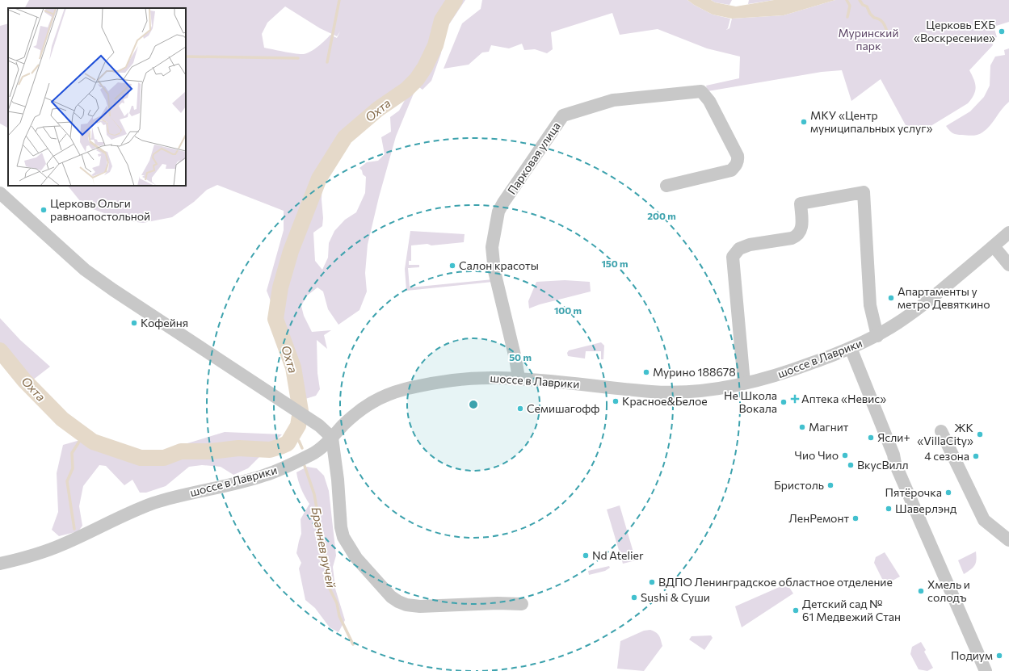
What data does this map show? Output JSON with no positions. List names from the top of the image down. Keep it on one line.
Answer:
{"streets":{"street":["Парковая улица","шоссе в Лаврики"]},"crossings":[["Парковая улица","шоссе в Лаврики"]],"water":["Охта","Брачнев ручей"],"parks":["Муринский парк"],"places":{"other":["Церковь ЕХБ «Воскресение»","МКУ «Центр муниципальных услуг»","Церковь Ольги равноапостольной","Салон красоты","Апартаменты у метро Девяткино","Кофейня","Мурино 188678","Красное&Белое","Не Школа Вокала","Семишагофф","Магнит","ЖК «VillaCity»","Ясли+","Чио Чио","4 сезона","ВкусВилл","Бристоль","Пятёрочка","Шаверлэнд","ЛенРемонт","Nd Atelier","ВДПО Ленинградское областное отделение","Хмель и солодъ","Sushi & Суши","Детский сад № 61 Медвежий Стан","Подиум"],"health":["Аптека «Невис»"]},"rings":["200 m","150 m","100 m","50 m"]}
